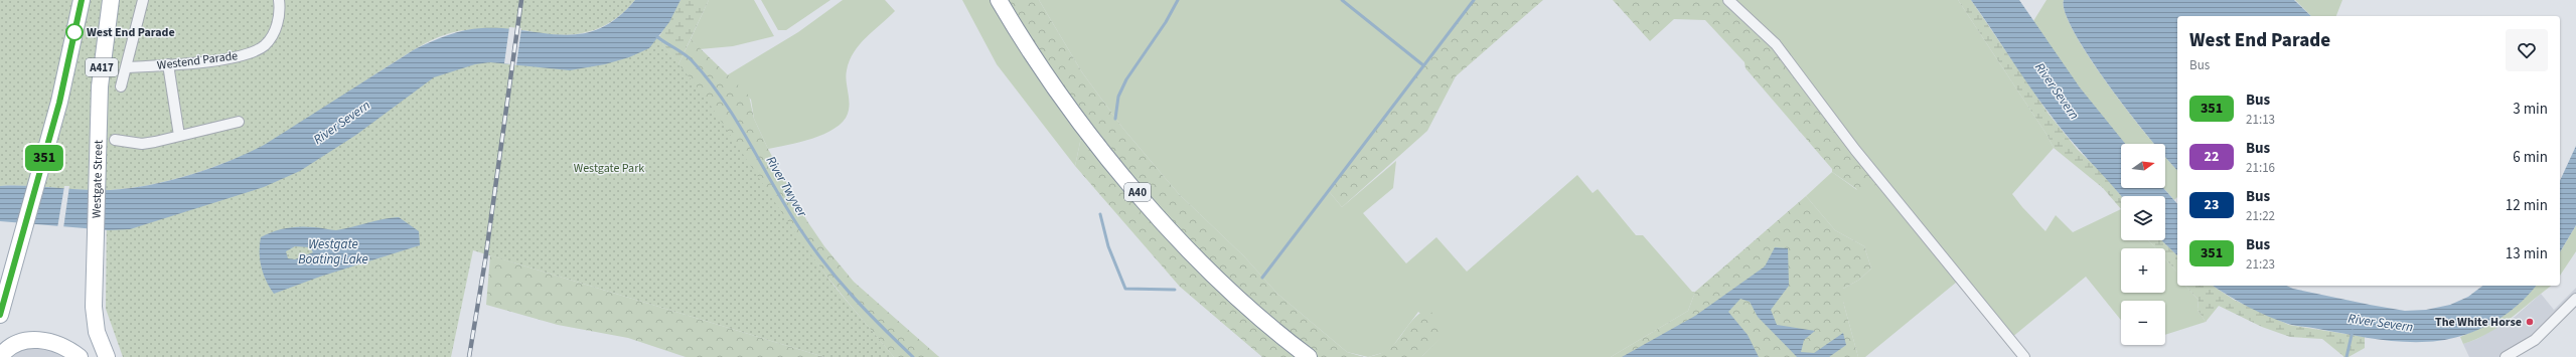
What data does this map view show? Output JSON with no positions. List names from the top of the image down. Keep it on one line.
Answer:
{"streets":{"main road":["A417","Westgate Street","A40"],"street":["Westend Parade"]},"water":["River Severn","River Twyver","Westgate Boating Lake"],"parks":["Westgate Park"],"places":["West End Parade","The White Horse"],"lines":["bus line 351"],"north":"right","page":{"on_map":"351","heading":["West End Parade","Bus"],"list":[{"mark":"351","name":"Bus","note":"21:13","value":"3 min"},{"mark":"22","name":"Bus","note":"21:16","value":"6 min"},{"mark":"23","name":"Bus","note":"21:22","value":"12 min"},{"mark":"351","name":"Bus","note":"21:23","value":"13 min"}],"map_buttons":["+","−"]}}
